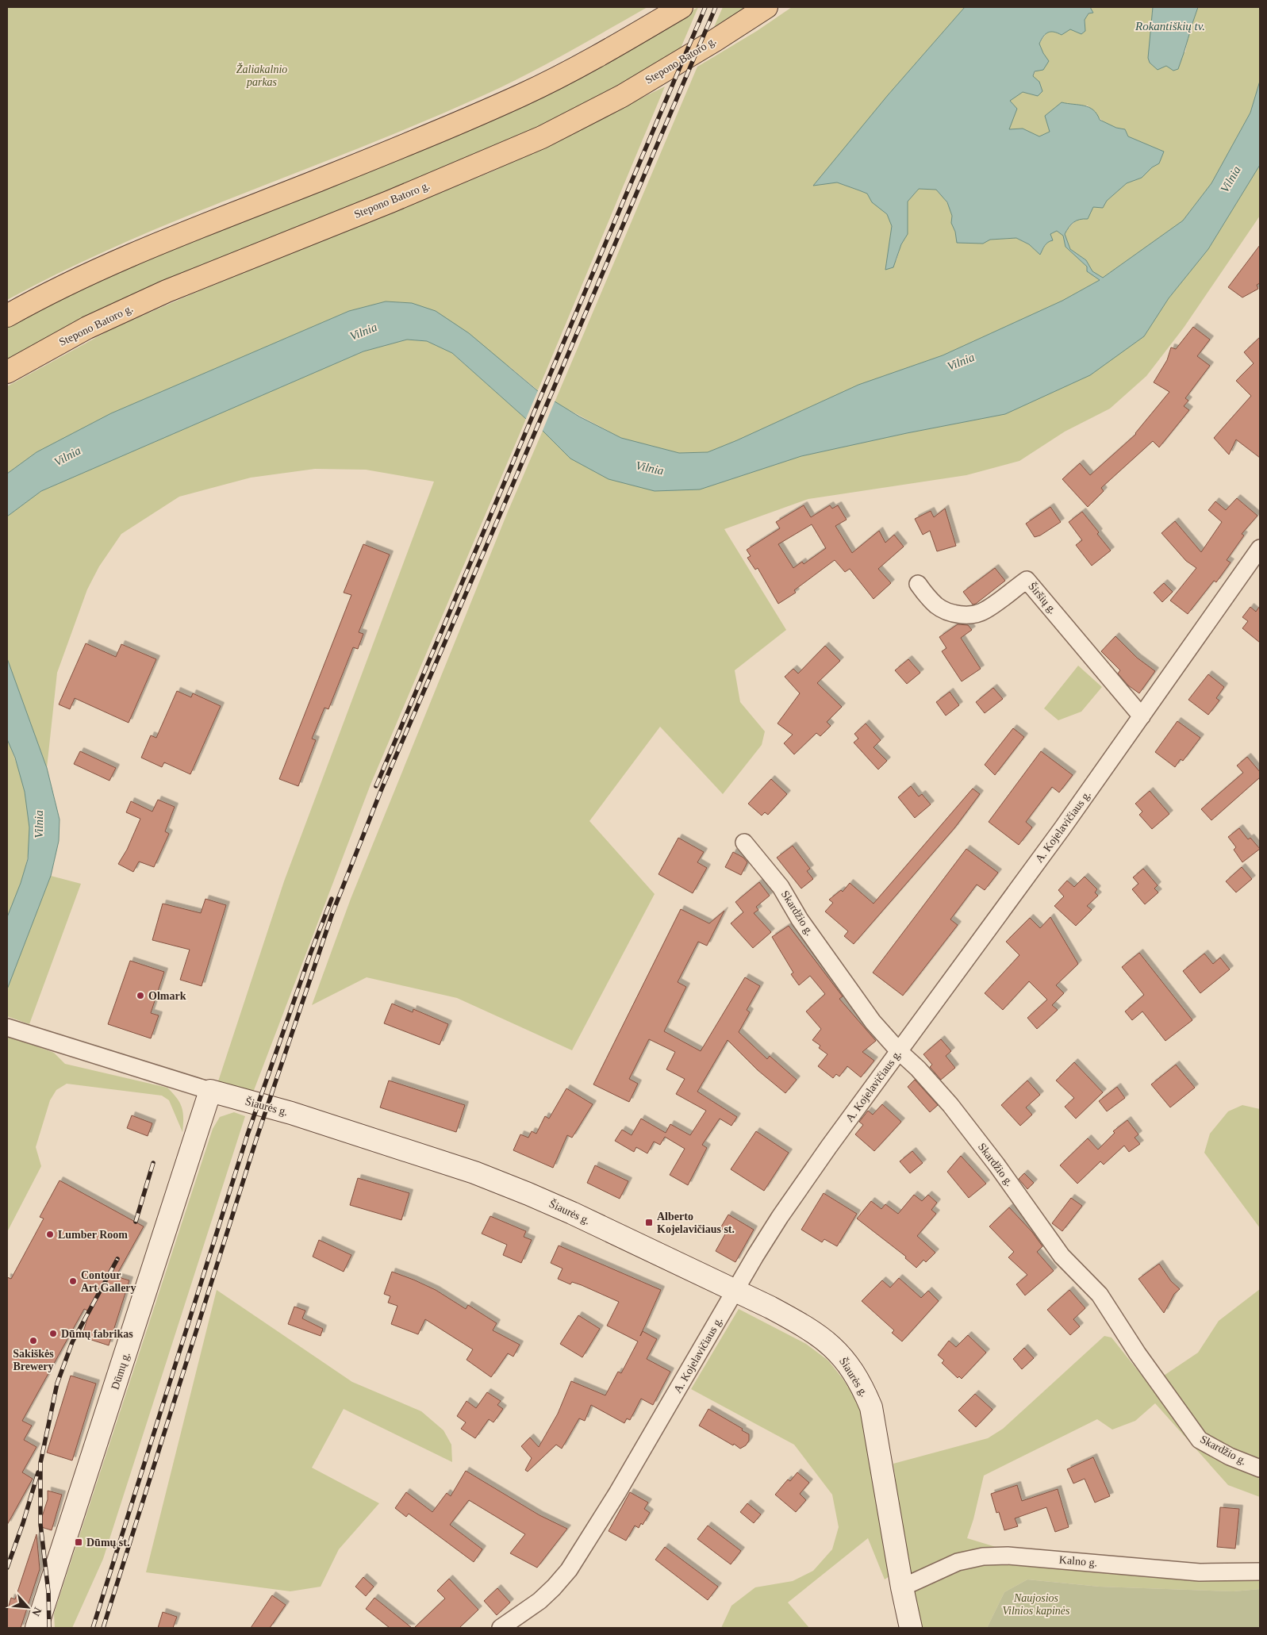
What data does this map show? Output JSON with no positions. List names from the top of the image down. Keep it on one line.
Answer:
{"streets":{"main road":["Stepono Batoro g.","Šiaurės g.","Dūmų g."],"street":["Širšių g.","A. Kojelavičiaus g.","Skardžio g.","Kalno g."]},"crossings":[["Širšių g.","A. Kojelavičiaus g."],["A. Kojelavičiaus g.","Skardžio g."],["A. Kojelavičiaus g.","Šiaurės g."],["Šiaurės g.","Dūmų g."],["Šiaurės g.","Kalno g."]],"water":["Rokantiškių tv.","Vilnia"],"parks":["Žaliakalnio parkas","Naujosios Vilnios kapinės"],"places":{"other":["Olmark","Lumber Room","Contour Art Gallery","Dūmų fabrikas","Sakiškės Brewery"],"transit":["Alberto Kojelavičiaus st.","Dūmų st."]},"north":"bottom right"}
